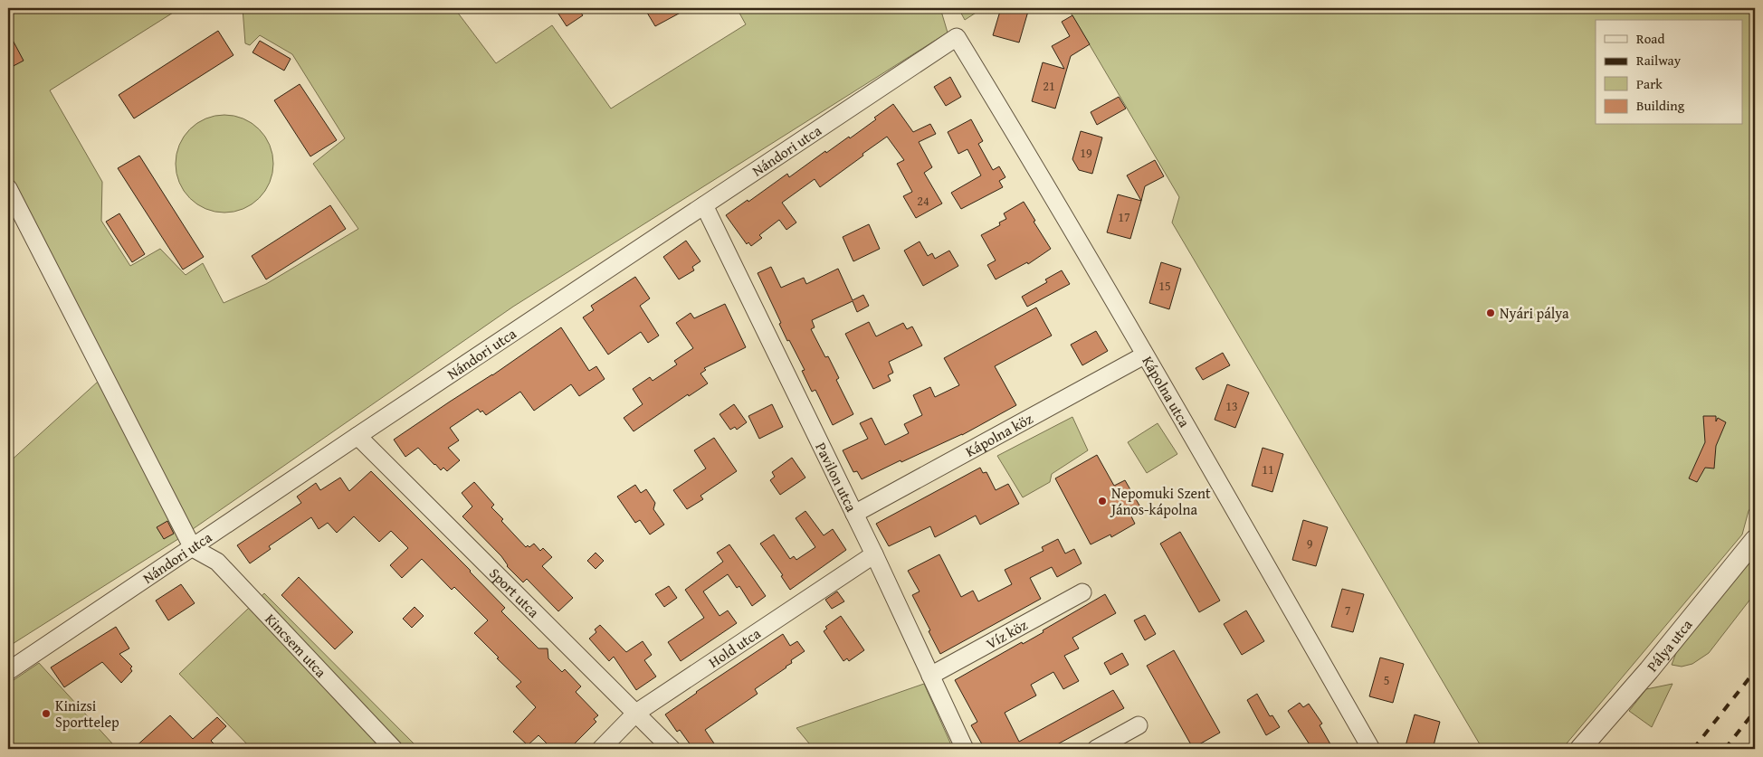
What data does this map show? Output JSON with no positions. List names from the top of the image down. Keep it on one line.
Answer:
{"streets":{"street":["Nándori utca","Kápolna utca","Kápolna köz","Pavilon utca","Sport utca","Víz köz","Kincsem utca","Pálya utca","Hold utca"]},"crossings":[["Nándori utca","Kápolna utca"],["Nándori utca","Pavilon utca"],["Nándori utca","Sport utca"],["Nándori utca","Kincsem utca"],["Kápolna utca","Kápolna köz"],["Kápolna köz","Pavilon utca"],["Pavilon utca","Víz köz"],["Pavilon utca","Hold utca"],["Sport utca","Hold utca"]],"places":["Nyári pálya","Nepomuki Szent János-kápolna","Kinizsi Sporttelep"],"house_numbers":["21","19","24","17","15","13","11","9","7","5"],"legend":["Road","Railway","Park","Building"]}
